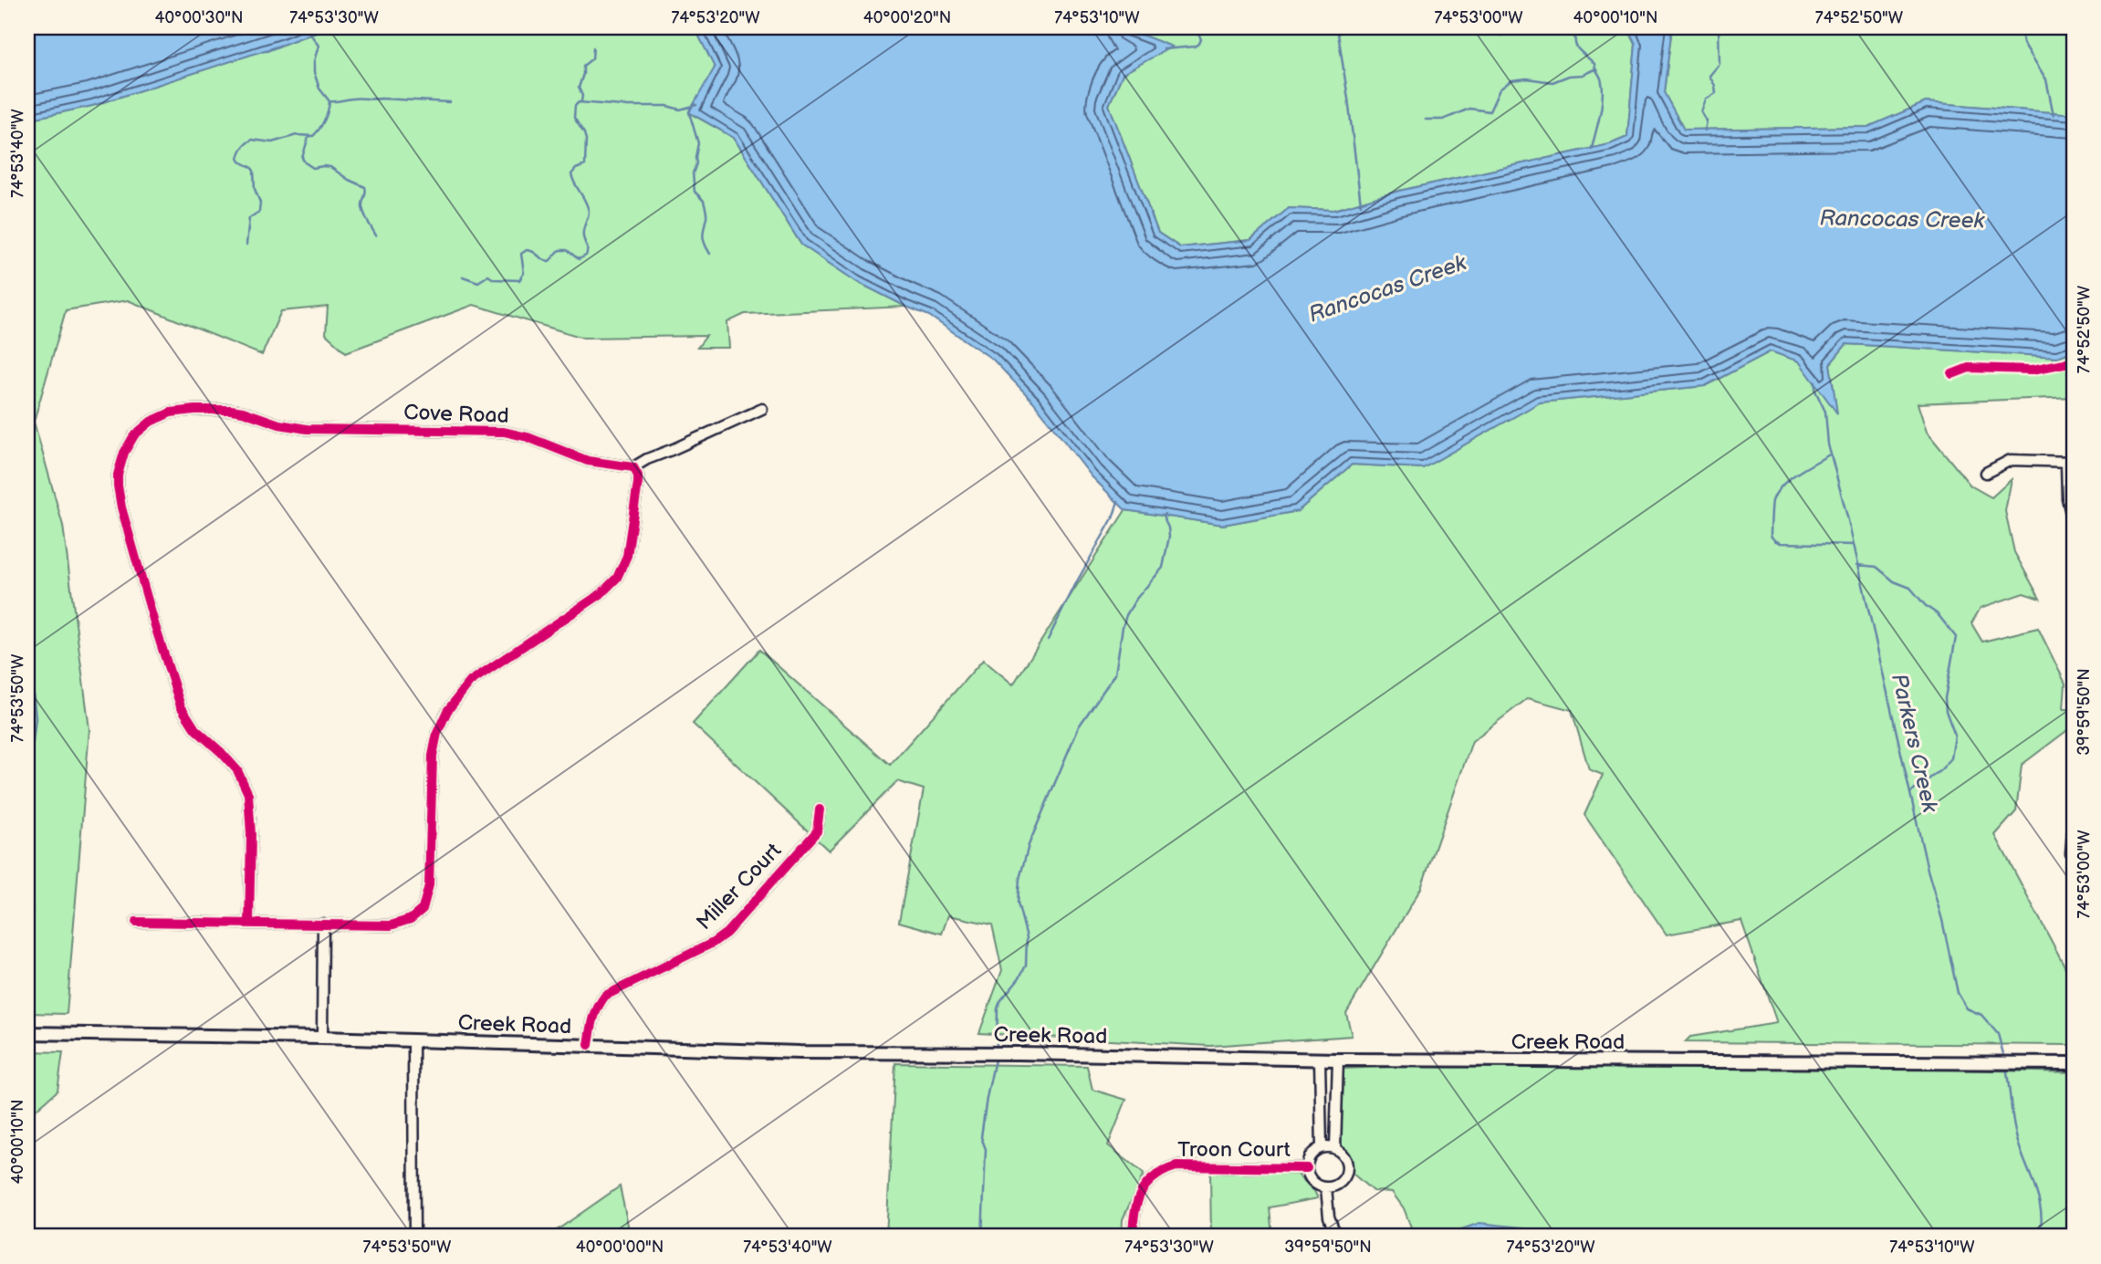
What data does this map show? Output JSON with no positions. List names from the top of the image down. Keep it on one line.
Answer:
{"streets":{"main road":["Creek Road"],"street":["Cove Road","Miller Court","Troon Court"]},"crossings":[["Miller Court","Creek Road"]],"water":["Rancocas Creek","Parkers Creek"],"coordinates":["40°00'30\"N","74°53'30\"W","74°53'20\"W","40°00'20\"N","74°53'10\"W","74°53'00\"W","40°00'10\"N","74°52'50\"W","74°53'40\"W","74°53'50\"W","39°59'50\"N","40°00'00\"N"]}
